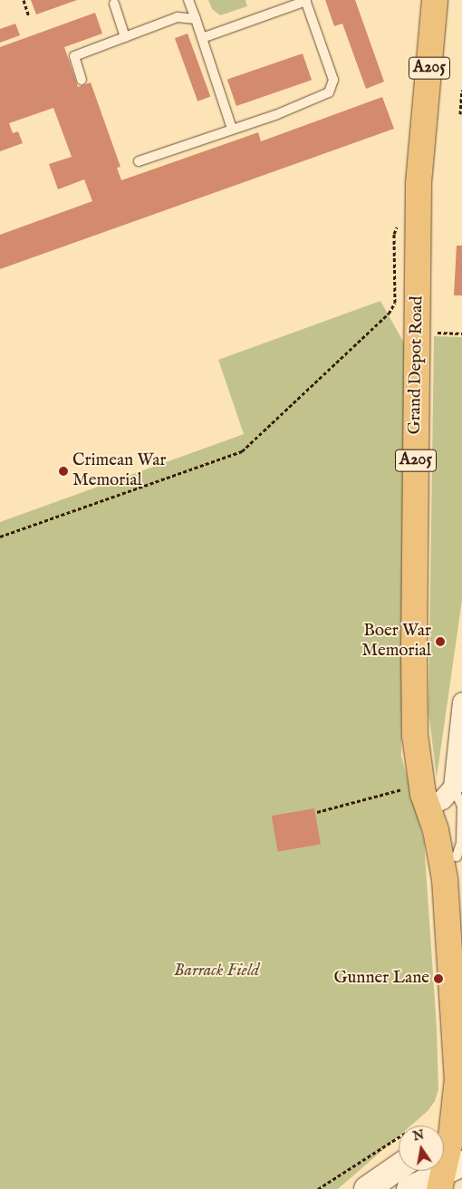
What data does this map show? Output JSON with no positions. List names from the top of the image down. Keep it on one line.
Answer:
{"streets":{"highway":["A205","Grand Depot Road"]},"crossings":[["A205","Grand Depot Road"]],"parks":["Barrack Field"],"places":["Crimean War Memorial","Boer War Memorial","Gunner Lane"],"north":"top"}
